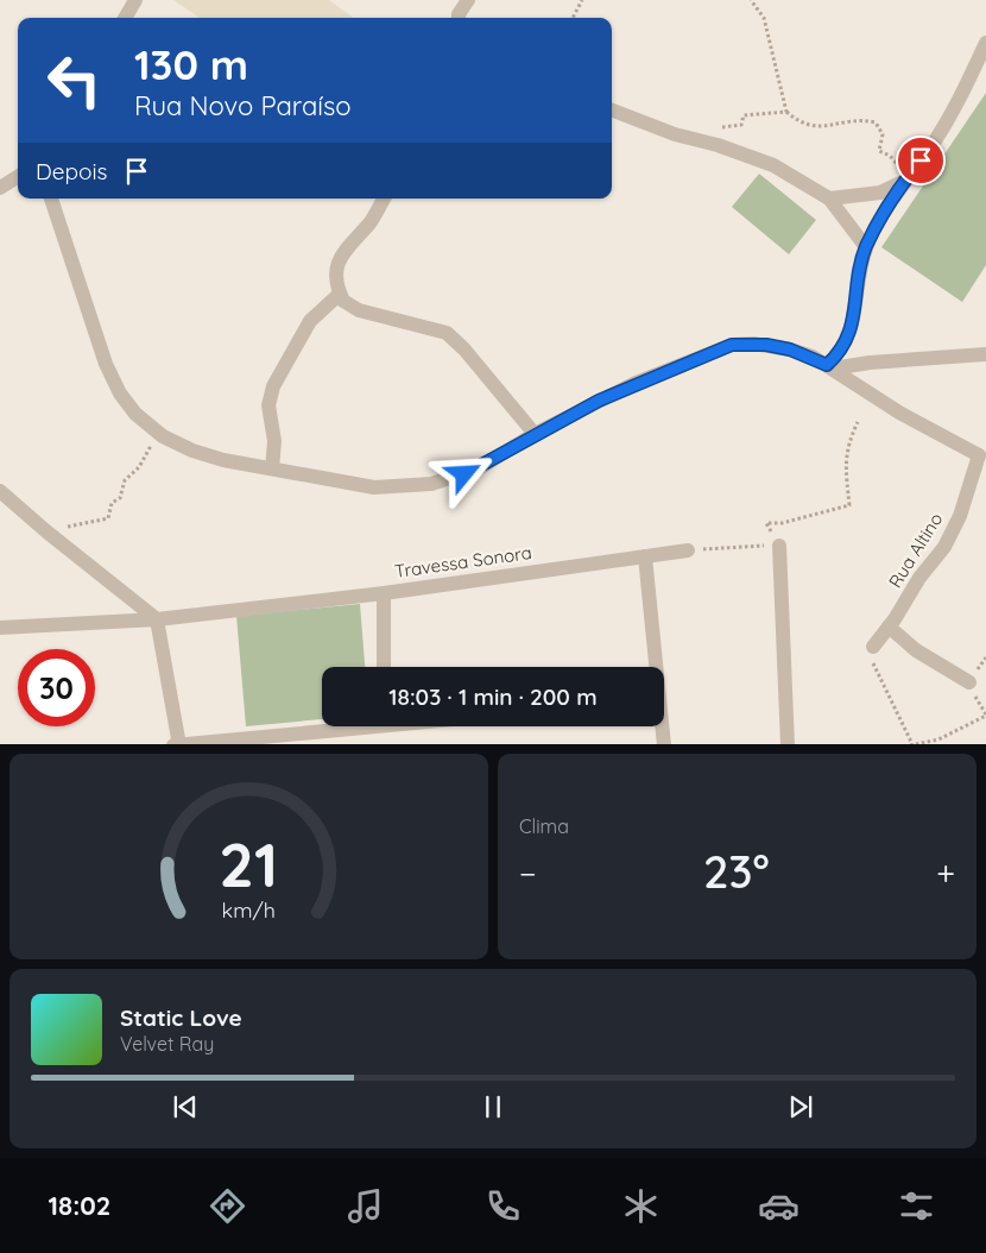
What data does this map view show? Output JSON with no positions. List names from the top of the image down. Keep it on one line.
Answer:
{"streets":{"street":["Rua Altino","Travessa Sonora"]},"page":{"turn":["130 m","Rua Novo Paraíso"],"then":"Depois","limit":"30","trip":"18:03 · 1 min · 200 m","tile":"Clima","heat":["−","23°","+"],"song":["Static Love","Velvet Ray"],"tabs":"18:02","gauge":["21","km/h"]}}
